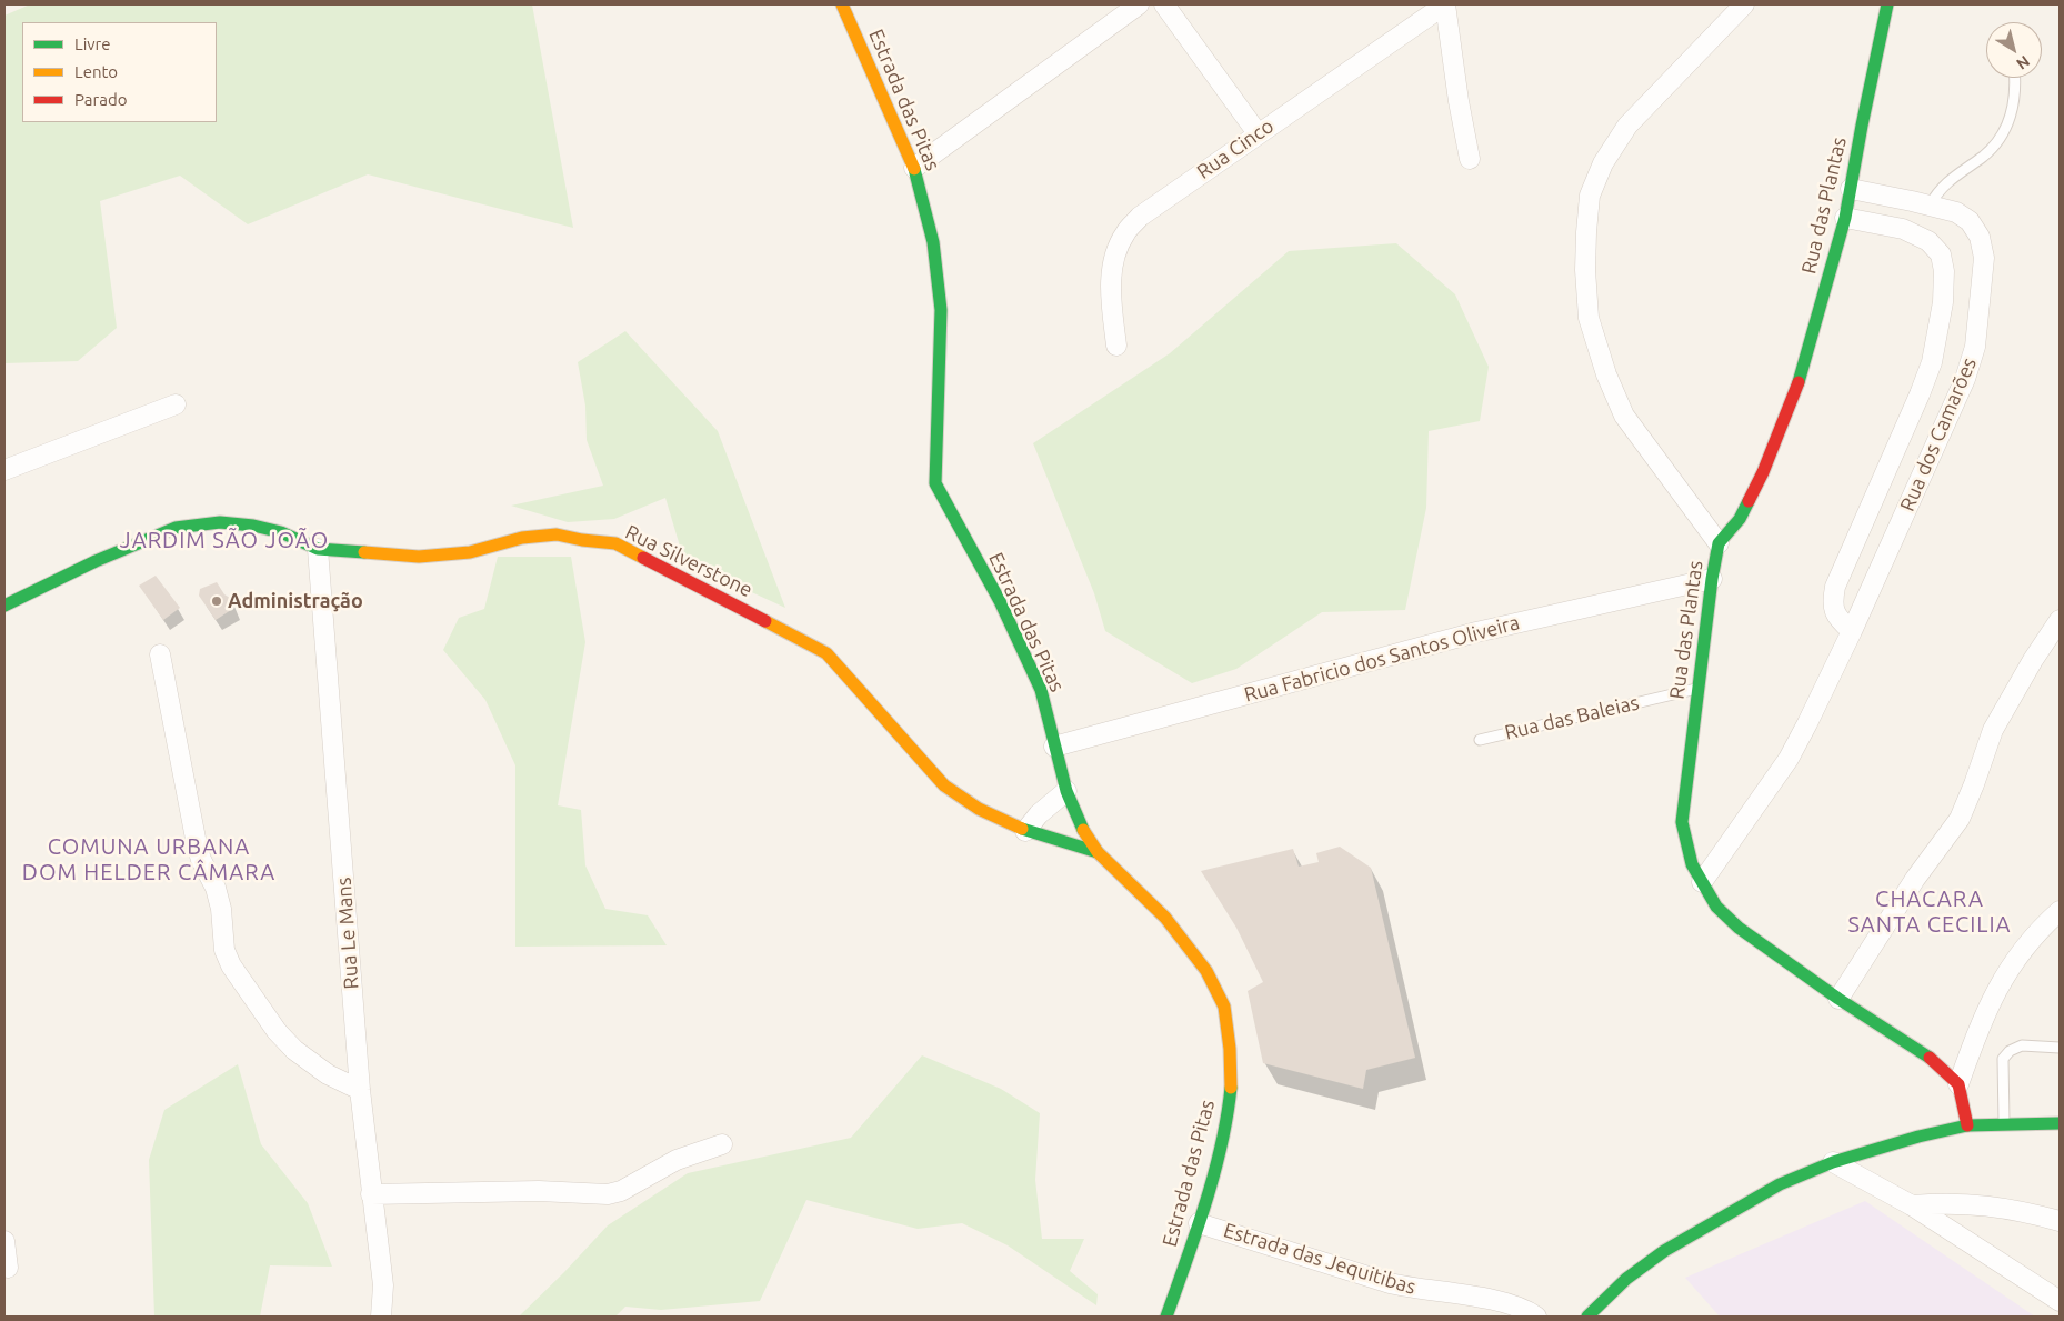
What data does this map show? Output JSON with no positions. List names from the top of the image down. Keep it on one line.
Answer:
{"streets":{"street":["Estrada das Pitas","Rua Cinco","Rua das Plantas","Rua dos Camarões","Rua Silverstone","Rua Fabricio dos Santos Oliveira","Rua Le Mans","Estrada das Jequitibas"],"lane":["Rua das Baleias"]},"crossings":[["Estrada das Pitas","Rua Silverstone"],["Estrada das Pitas","Rua Fabricio dos Santos Oliveira"],["Estrada das Pitas","Estrada das Jequitibas"],["Rua das Plantas","Rua dos Camarões"],["Rua das Plantas","Rua Fabricio dos Santos Oliveira"],["Rua das Plantas","Rua das Baleias"],["Rua Silverstone","Rua Le Mans"]],"districts":["JARDIM SÃO JOÃO","COMUNA URBANA DOM HELDER CÂMARA","CHACARA SANTA CECILIA"],"places":["Administração"],"legend":["Livre","Lento","Parado"],"north":"bottom right"}
